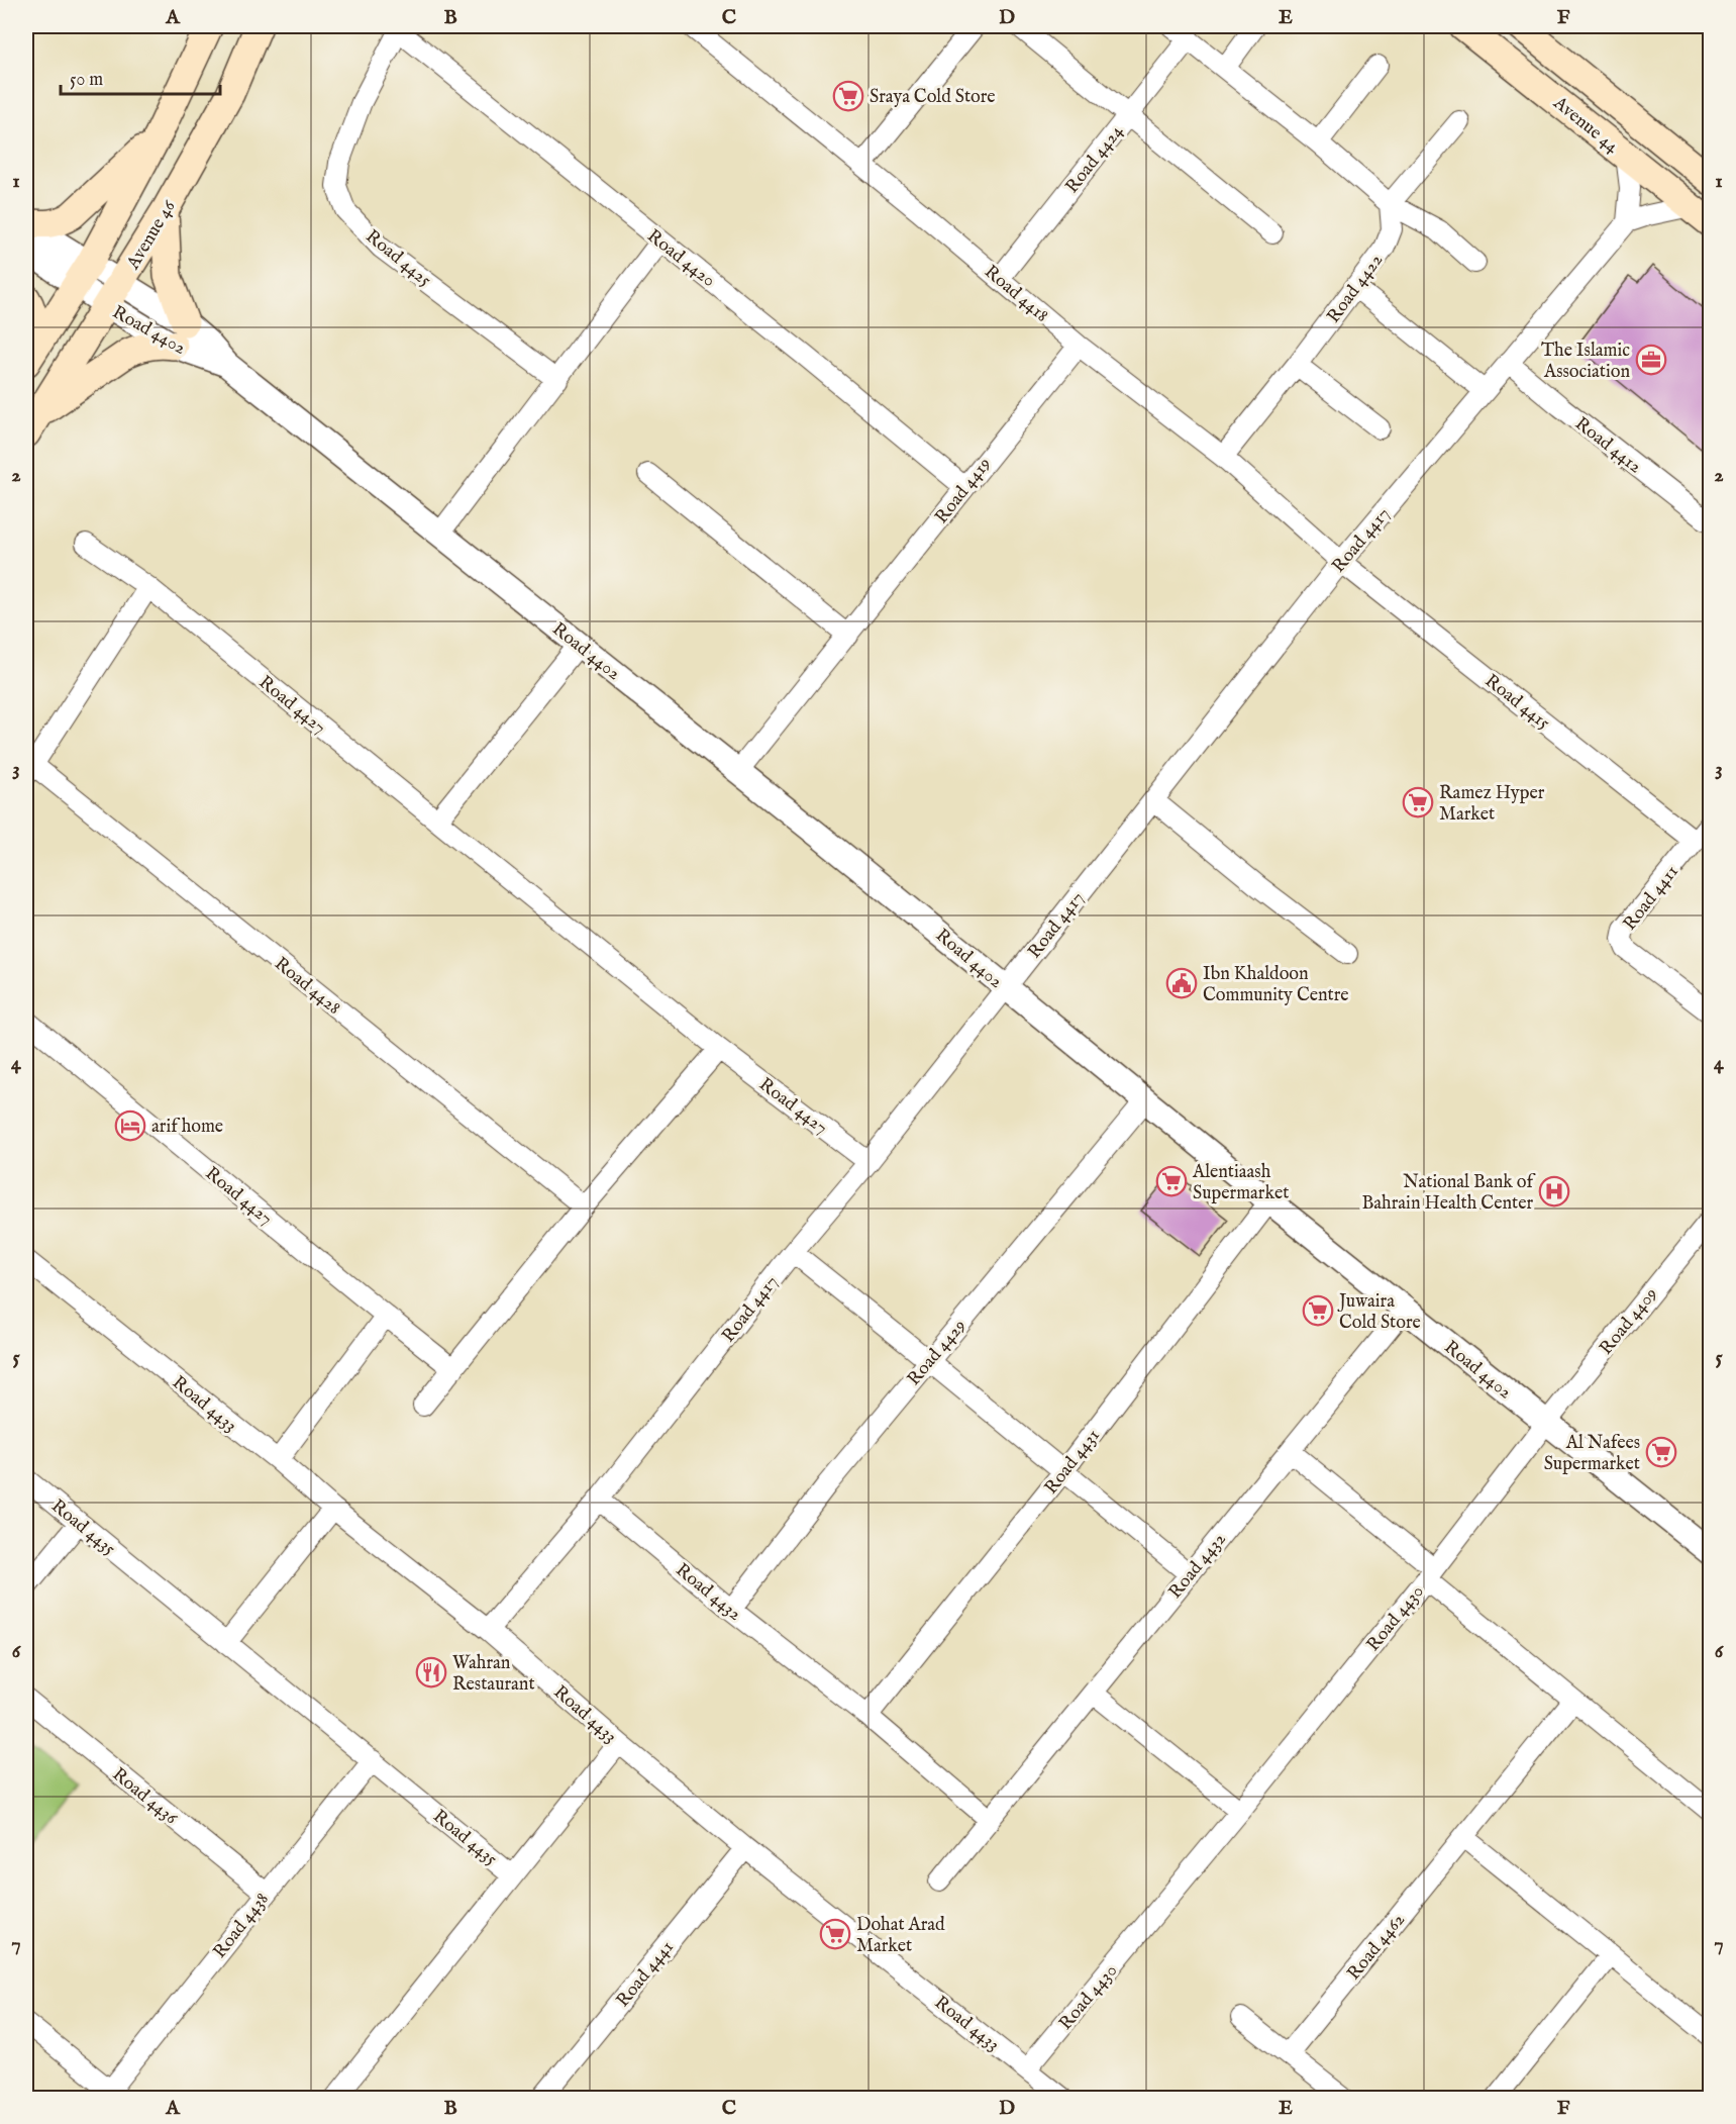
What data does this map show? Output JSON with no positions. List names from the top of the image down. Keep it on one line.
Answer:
{"streets":{"main road":["Avenue 44","Avenue 46"],"street":["Road 4424","Road 4425","Road 4420","Road 4422","Road 4418","Road 4402","Road 4412","Road 4419","Road 4417","Road 4415","Road 4427","Road 4411","Road 4428","Road 4409","Road 4429","Road 4433","Road 4431","Road 4435","Road 4432","Road 4430","Road 4436","Road 4438","Road 4462","Road 4441"]},"crossings":[["Road 4424","Road 4418"],["Avenue 46","Road 4402"],["Road 4425","Road 4420"],["Road 4420","Road 4419"],["Road 4422","Road 4418"],["Road 4418","Road 4419"],["Road 4418","Road 4417"],["Road 4418","Road 4415"],["Road 4402","Road 4419"],["Road 4402","Road 4417"],["Road 4402","Road 4409"],["Road 4402","Road 4429"],["Road 4402","Road 4431"],["Road 4402","Road 4432"],["Road 4402","Road 4430"],["Road 4412","Road 4417"],["Road 4417","Road 4415"],["Road 4417","Road 4427"],["Road 4417","Road 4433"],["Road 4417","Road 4432"],["Road 4415","Road 4411"],["Road 4409","Road 4430"],["Road 4429","Road 4432"],["Road 4433","Road 4430"],["Road 4433","Road 4441"],["Road 4431","Road 4432"],["Road 4435","Road 4438"],["Road 4436","Road 4438"]],"places":{"supermarket":["Sraya Cold Store","Ramez Hyper Market","Alentiaash Supermarket","Juwaira Cold Store","Al Nafees Supermarket","Dohat Arad Market"],"office":["The Islamic Association"],"public building":["Ibn Khaldoon Community Centre"],"hotel":["arif home"],"hospital":["National Bank of Bahrain Health Center"],"restaurant":["Wahran Restaurant"]},"scale_bar":"50 m","grid":{"columns":["A","B","C","D","E","F"],"rows":["1","2","3","4","5","6","7"]}}
